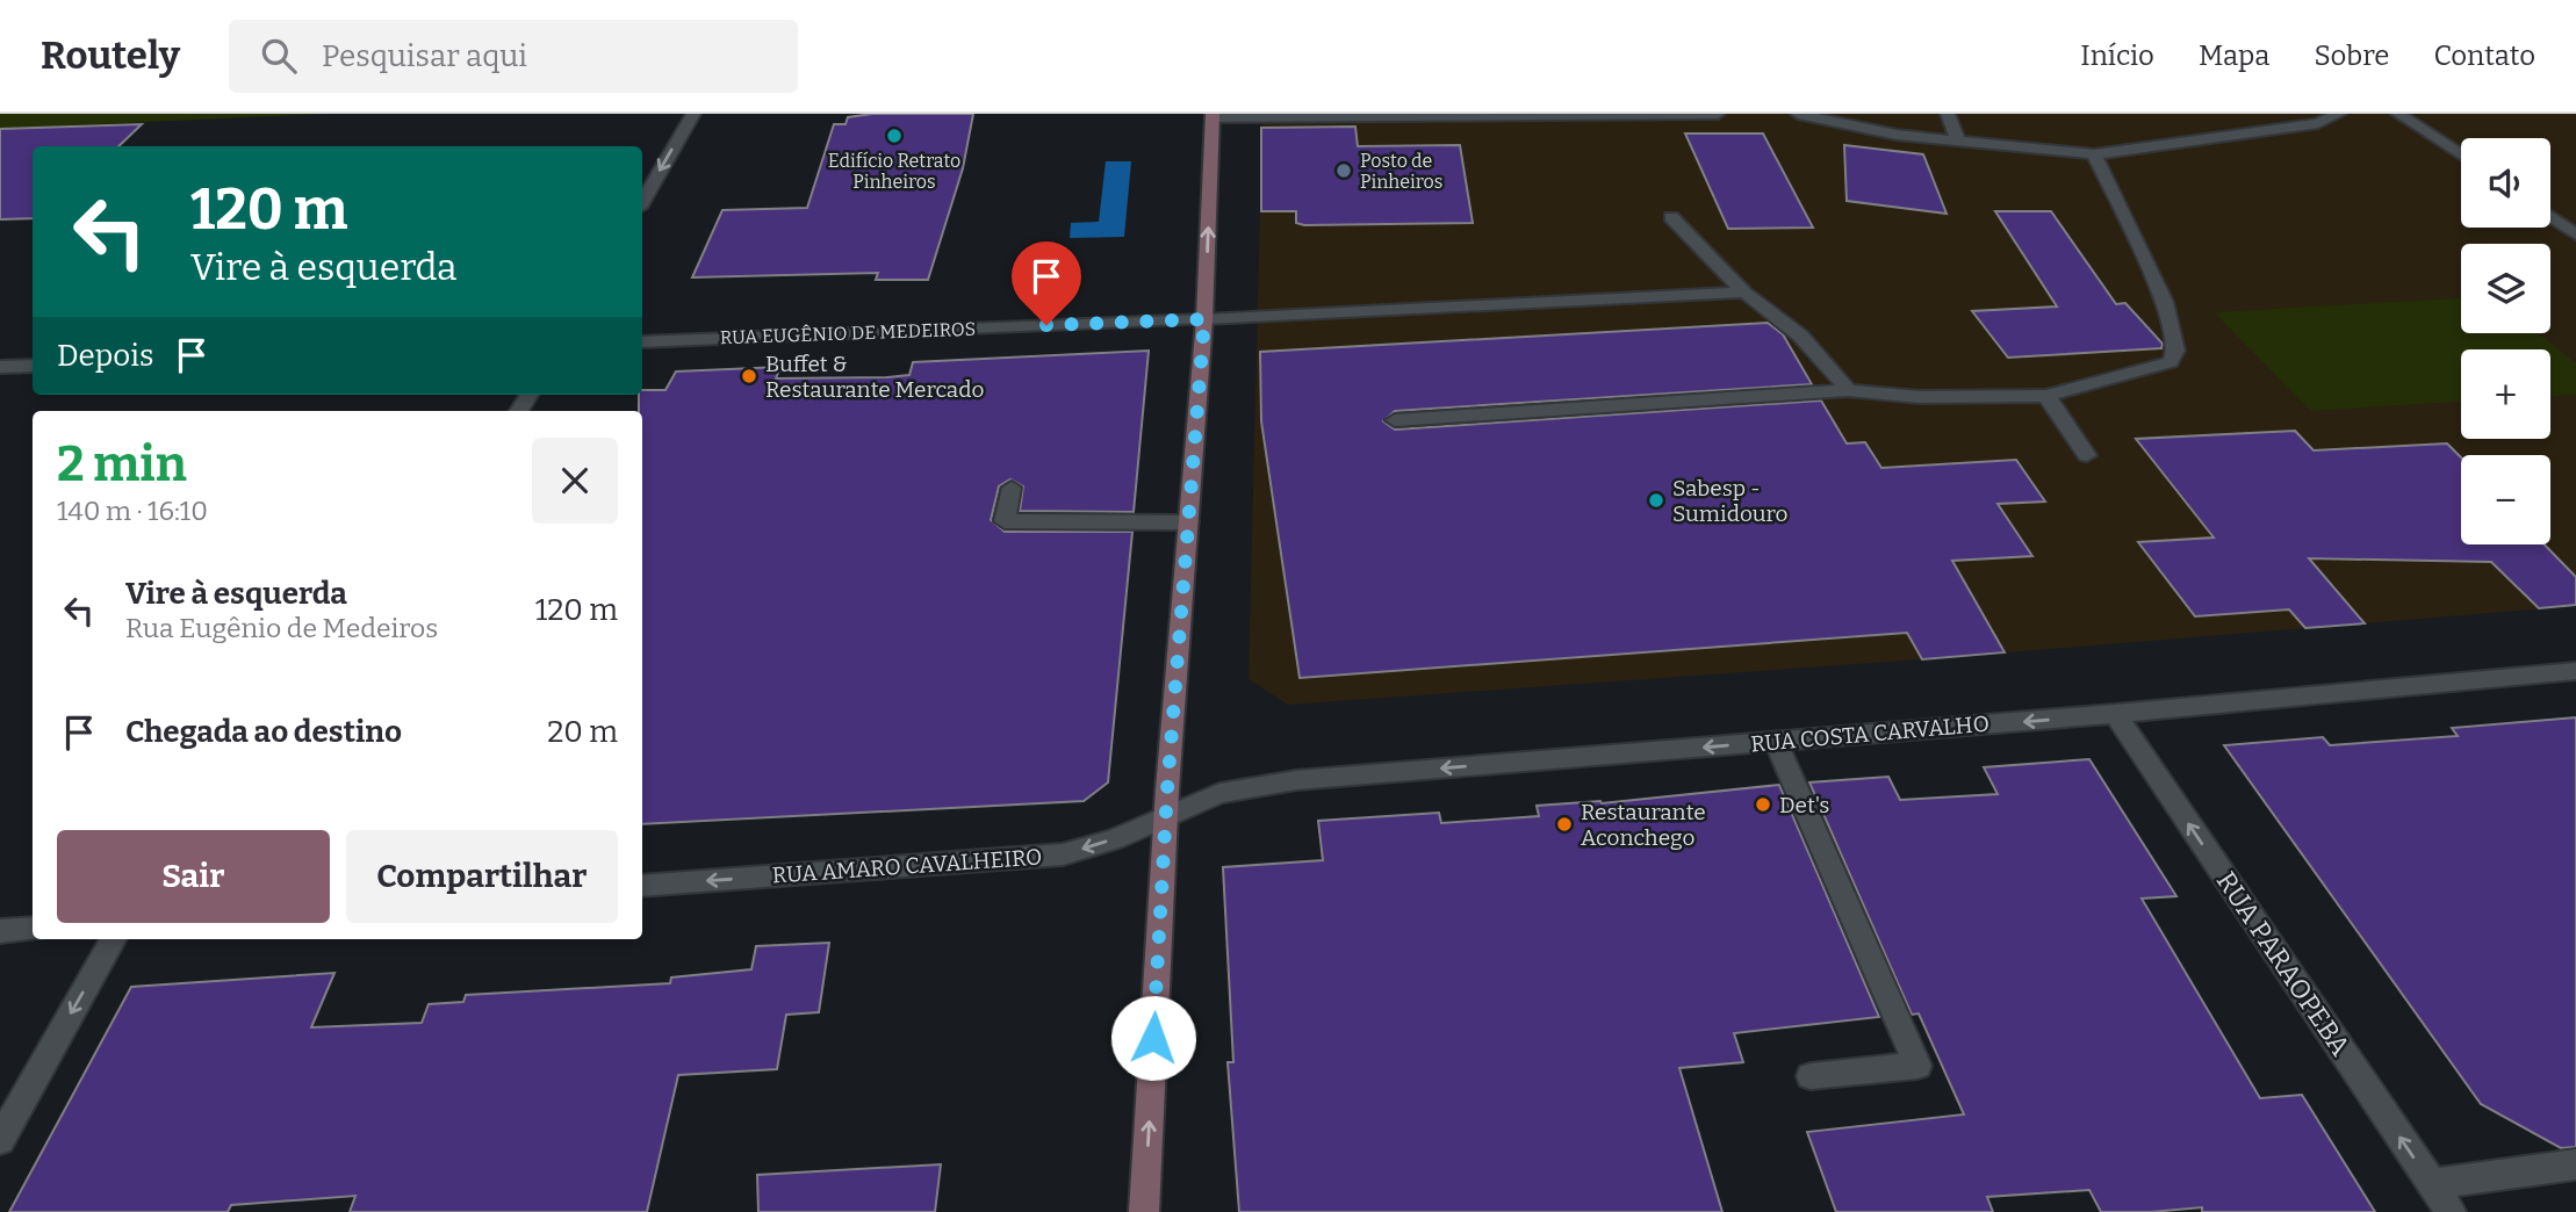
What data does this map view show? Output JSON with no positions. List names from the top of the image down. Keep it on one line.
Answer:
{"streets":{"street":["RUA EUGÊNIO DE MEDEIROS","RUA COSTA CARVALHO","RUA AMARO CAVALHEIRO","RUA PARAOPEBA"]},"crossings":[["RUA COSTA CARVALHO","RUA AMARO CAVALHEIRO"],["RUA COSTA CARVALHO","RUA PARAOPEBA"]],"one_way":["RUA COSTA CARVALHO","RUA AMARO CAVALHEIRO","RUA PARAOPEBA"],"places":["Edifício Retrato Pinheiros","Posto de Pinheiros","Buffet & Restaurante Mercado","Sabesp - Sumidouro","Det's","Restaurante Aconchego"],"page":{"header":"Routely","search":"Pesquisar aqui","nav":["Início","Mapa","Sobre","Contato"],"map_buttons":["+","−"],"turn":["120 m","Vire à esquerda"],"then":"Depois","heading":["2 min","140 m · 16:10"],"list":[{"name":"Vire à esquerda","note":"Rua Eugênio de Medeiros","value":"120 m"},{"name":"Chegada ao destino","value":"20 m"}],"buttons":["Sair","Compartilhar"]}}
